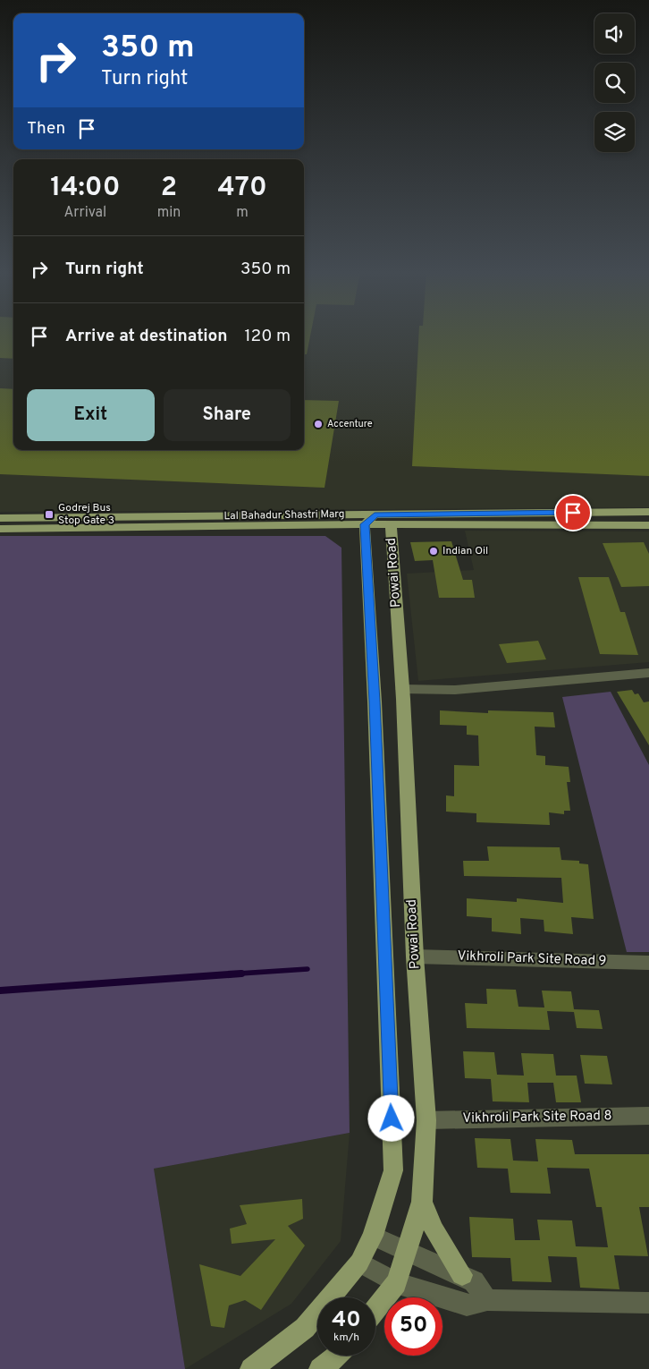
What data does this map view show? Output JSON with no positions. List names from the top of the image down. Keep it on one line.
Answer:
{"streets":{"main road":["Lal Bahadur Shastri Marg","Powai Road"],"street":["Vikhroli Park Site Road 9","Vikhroli Park Site Road 8"]},"crossings":[["Powai Road","Vikhroli Park Site Road 9"],["Powai Road","Vikhroli Park Site Road 8"]],"places":{"other":["Accenture","Indian Oil"],"transit":["Godrej Bus Stop Gate 3"]},"page":{"turn":["350 m","Turn right"],"then":"Then","eta":["14:00","Arrival","2","min","470","m"],"list":[{"name":"Turn right","value":"350 m"},{"name":"Arrive at destination","value":"120 m"}],"buttons":["Exit","Share"],"speed":"40 km/h","limit":"50"}}
